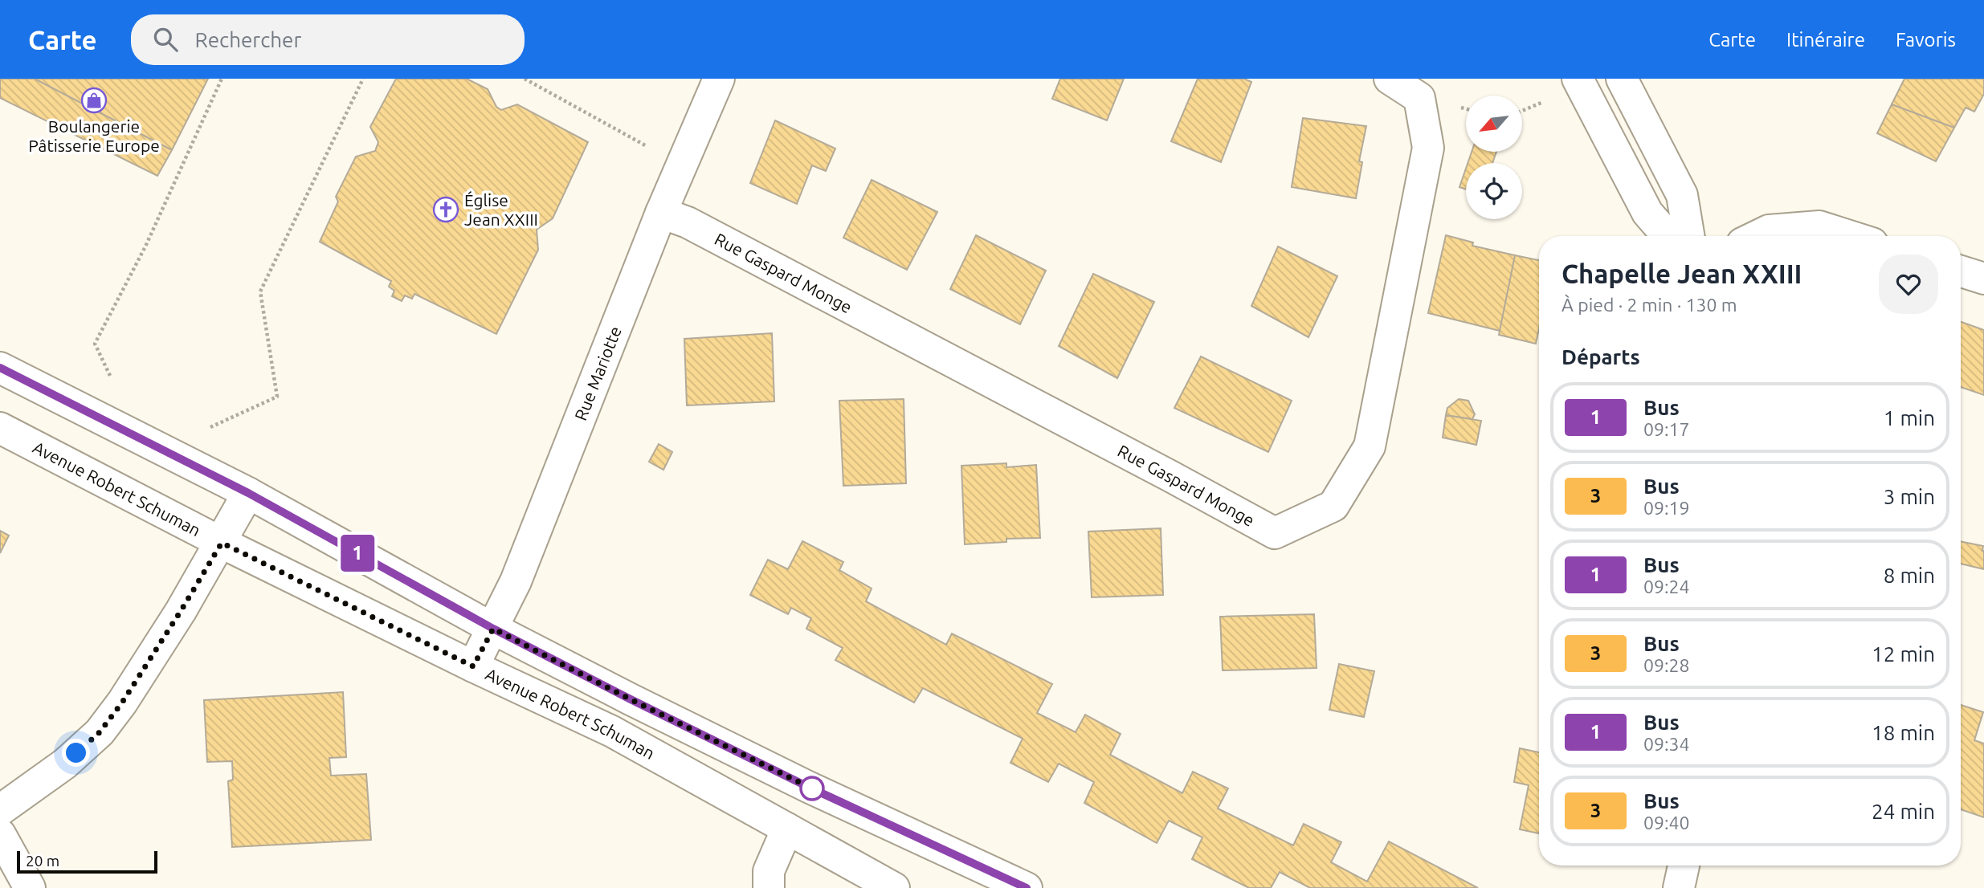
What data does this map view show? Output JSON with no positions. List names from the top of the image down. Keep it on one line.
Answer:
{"streets":{"street":["Rue Gaspard Monge","Rue Mariotte","Avenue Robert Schuman"]},"crossings":[["Rue Gaspard Monge","Rue Mariotte"],["Rue Mariotte","Avenue Robert Schuman"]],"places":{"shop":["Boulangerie Pâtisserie Europe"],"church":["Église Jean XXIII"]},"lines":["bus line 1"],"scale_bar":"20 m","north":"bottom left","page":{"header":"Carte","search":"Rechercher","nav":["Carte","Itinéraire","Favoris"],"on_map":"1","heading":[["Chapelle Jean XXIII","À pied · 2 min · 130 m"],"Départs"],"list":[{"mark":"1","name":"Bus","note":"09:17","value":"1 min"},{"mark":"3","name":"Bus","note":"09:19","value":"3 min"},{"mark":"1","name":"Bus","note":"09:24","value":"8 min"},{"mark":"3","name":"Bus","note":"09:28","value":"12 min"},{"mark":"1","name":"Bus","note":"09:34","value":"18 min"},{"mark":"3","name":"Bus","note":"09:40","value":"24 min"}],"scale":"20 m"}}
